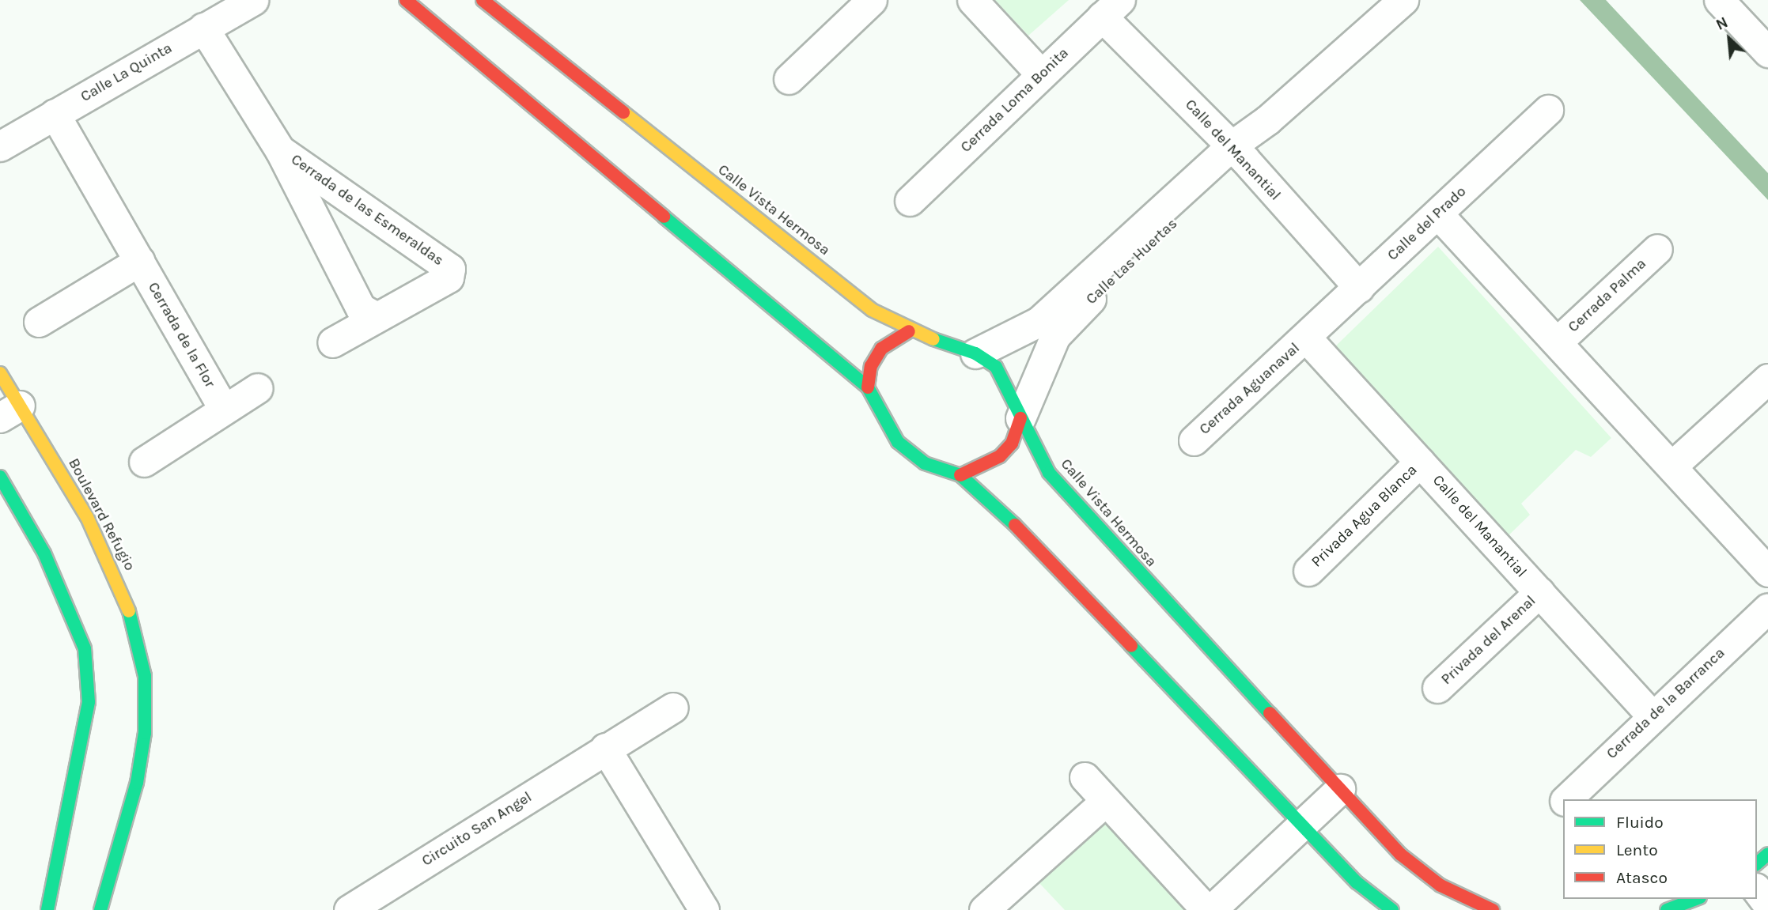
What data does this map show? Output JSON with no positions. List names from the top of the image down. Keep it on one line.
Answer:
{"streets":{"street":["Calle La Quinta","Cerrada Loma Bonita","Calle del Manantial","Cerrada de las Esmeraldas","Calle Vista Hermosa","Calle del Prado","Calle Las Huertas","Cerrada Palma","Cerrada de la Flor","Cerrada Aguanaval","Boulevard Refugio","Privada Agua Blanca","Privada del Arenal","Cerrada de la Barranca","Circuito San Angel"]},"crossings":[["Calle La Quinta","Cerrada de las Esmeraldas"],["Calle La Quinta","Cerrada de la Flor"],["Cerrada Loma Bonita","Calle del Manantial"],["Calle del Manantial","Calle del Prado"],["Calle del Manantial","Calle Las Huertas"],["Calle del Manantial","Cerrada Aguanaval"],["Calle del Manantial","Privada Agua Blanca"],["Calle del Manantial","Privada del Arenal"],["Calle del Manantial","Cerrada de la Barranca"],["Calle Vista Hermosa","Calle Las Huertas"],["Calle del Prado","Cerrada Aguanaval"]],"legend":["Fluido","Lento","Atasco"],"north":"top left"}
